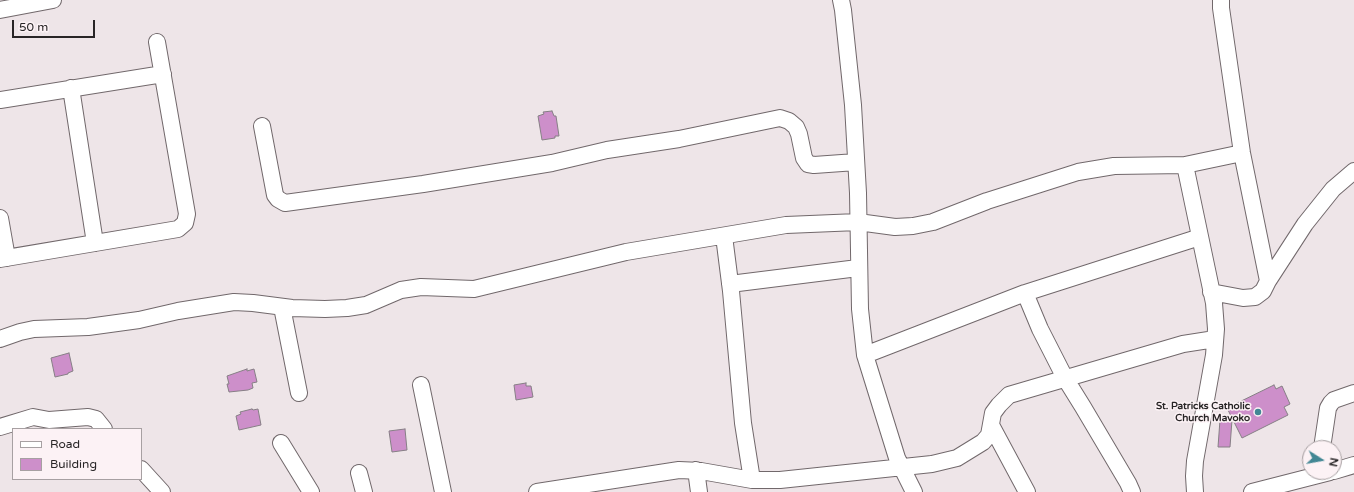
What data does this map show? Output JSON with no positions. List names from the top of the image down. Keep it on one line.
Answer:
{"places":["St. Patricks Catholic Church Mavoko"],"legend":["Road","Building"],"scale_bar":"50 m","north":"right"}
